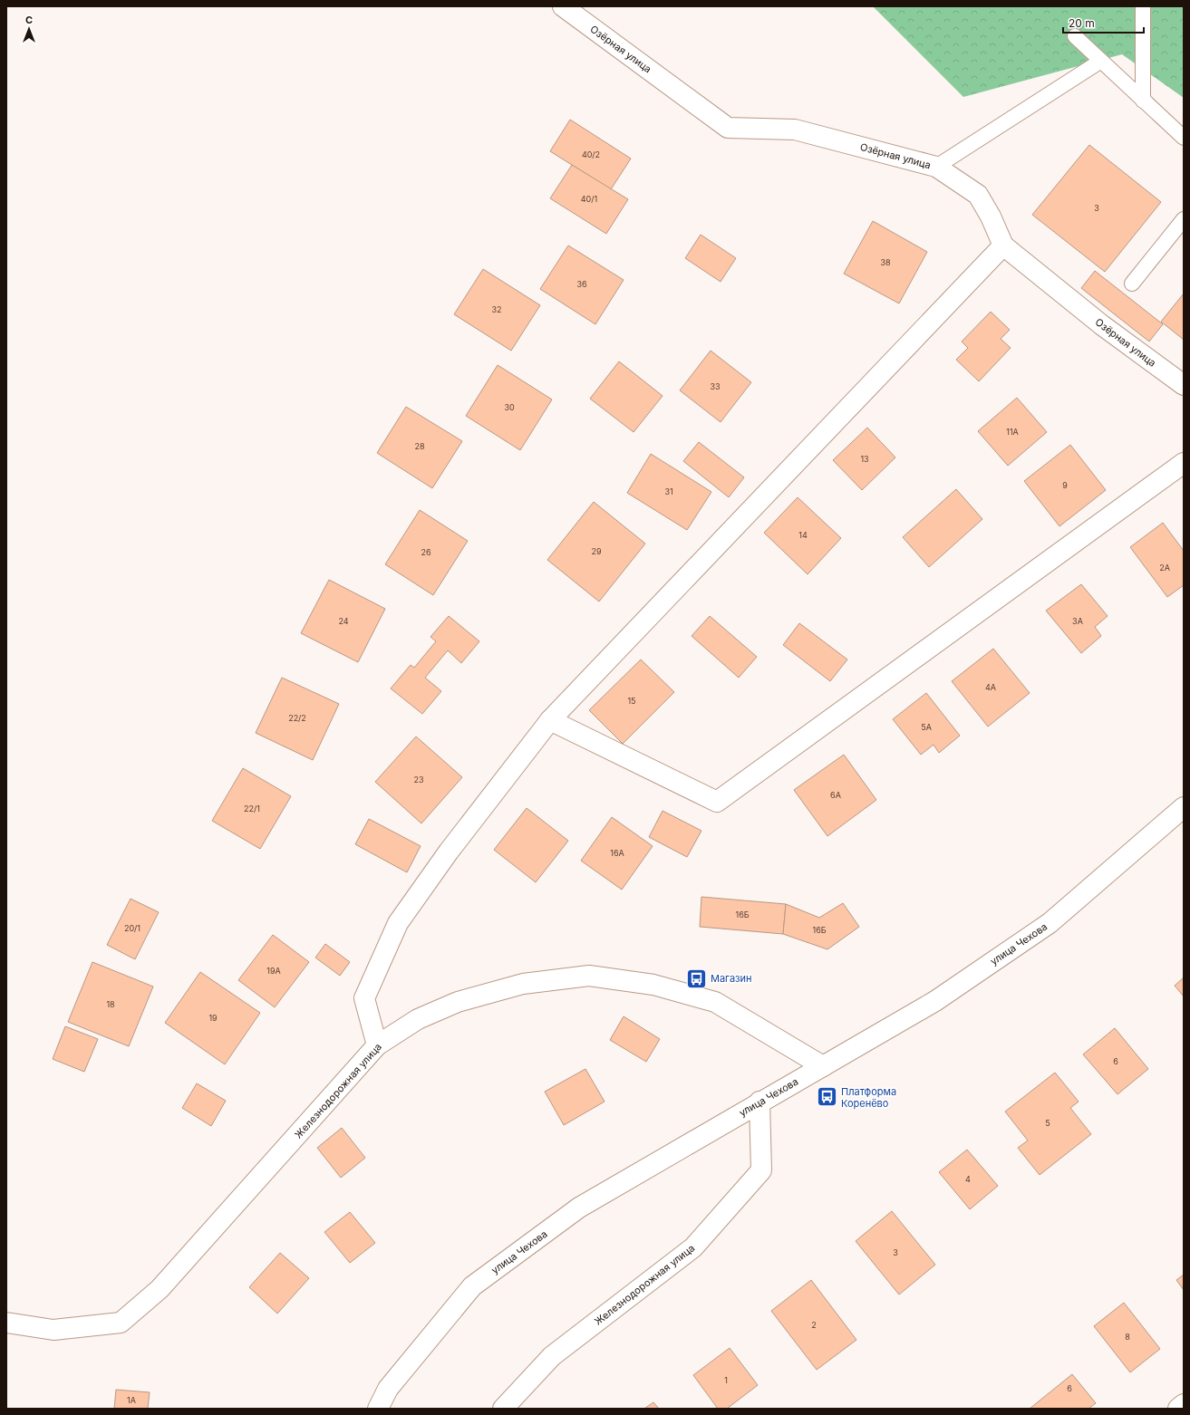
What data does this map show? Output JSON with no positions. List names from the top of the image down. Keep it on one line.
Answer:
{"streets":{"street":["Озёрная улица","улица Чехова","Железнодорожная улица"]},"crossings":[["улица Чехова","Железнодорожная улица"]],"places":{"bus stop":["Магазин","Платформа Коренёво"]},"house_numbers":["40/2","40/1","3","38","36","32","33","30","11А","28","13","9","31","14","29","26","2А","24","3А","4А","15","22/2","5А","23","6А","22/1","16А","16Б","20/1","16Б","19А","18","19","6","5","4","3","2","8","1","6","1А"],"scale_bar":"20 m","north":"top"}
